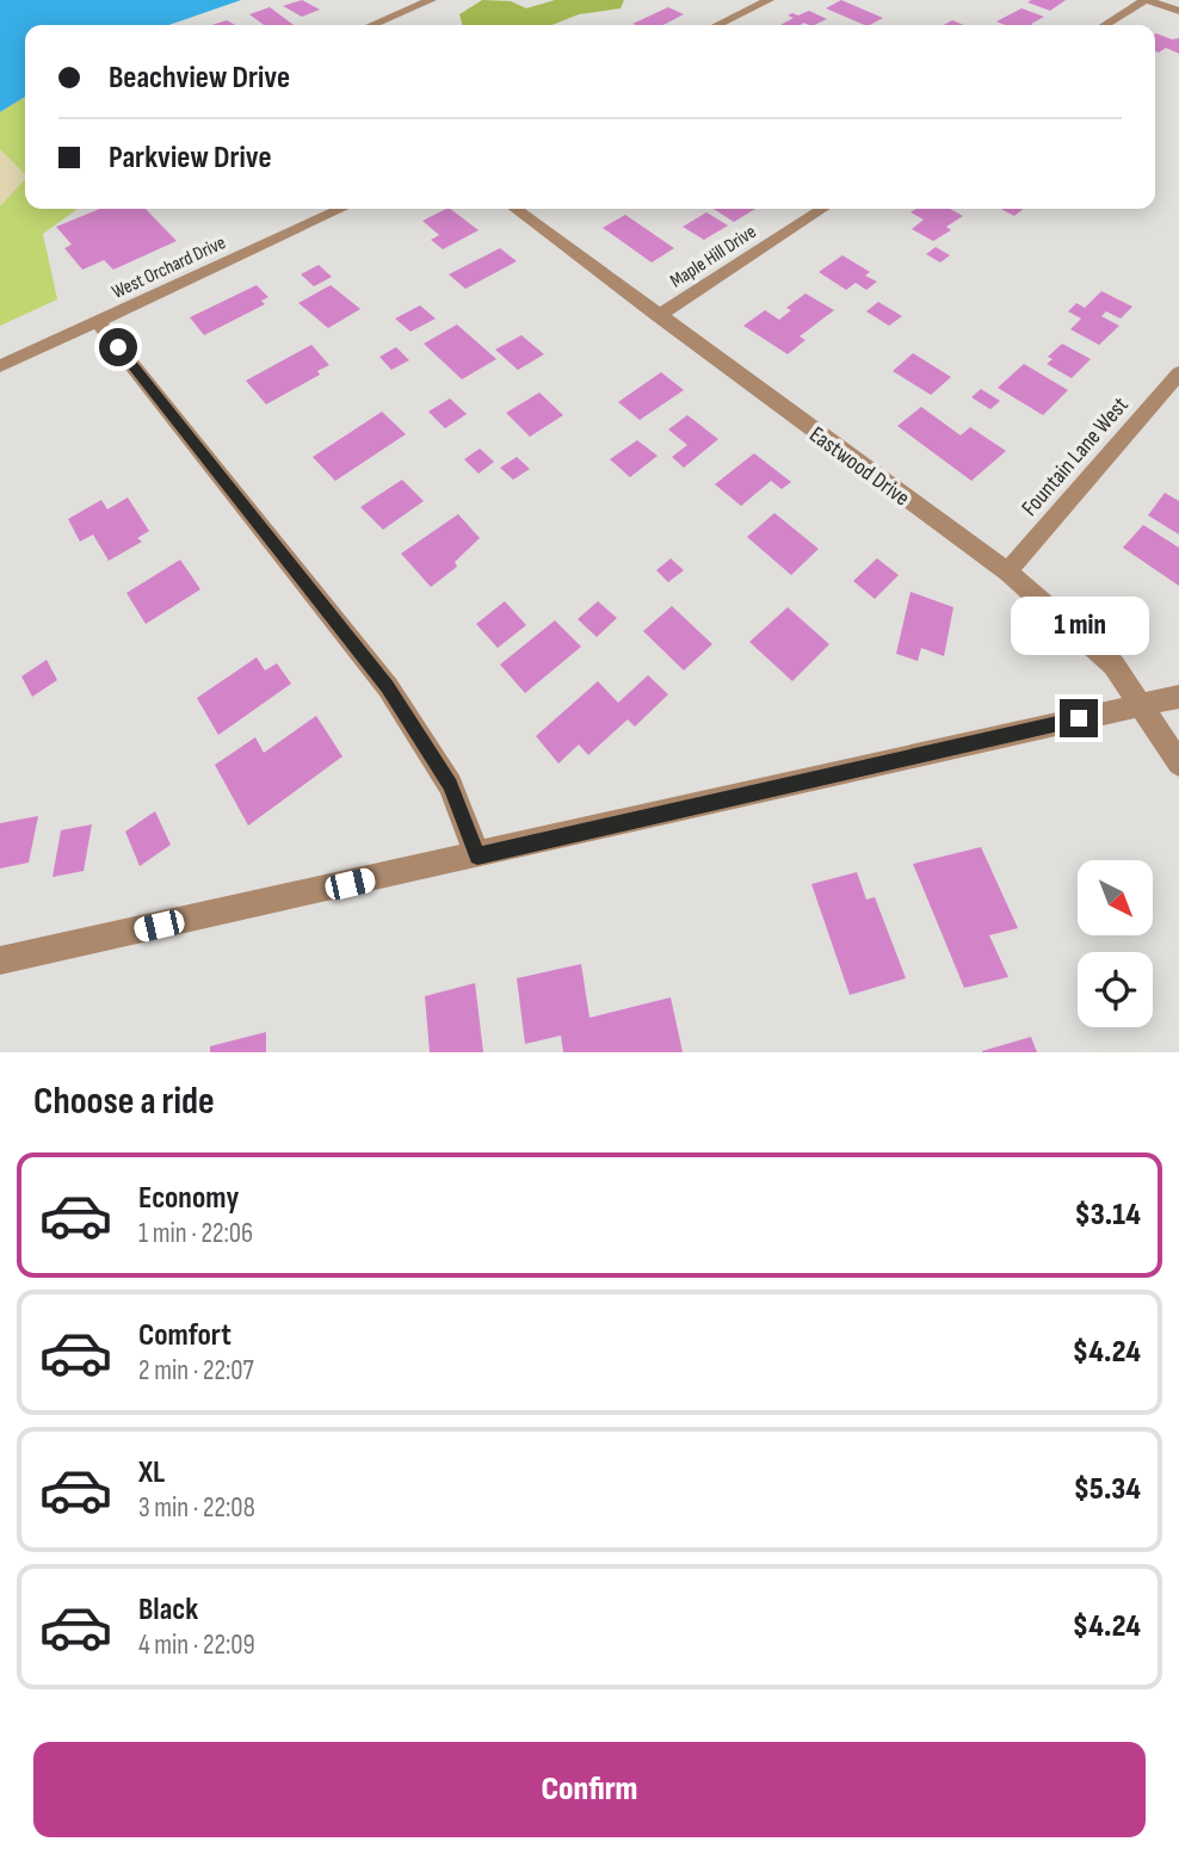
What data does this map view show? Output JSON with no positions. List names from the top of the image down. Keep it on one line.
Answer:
{"streets":{"street":["Maple Hill Drive","West Orchard Drive","Fountain Lane West","Eastwood Drive"]},"crossings":[["Maple Hill Drive","Eastwood Drive"],["Fountain Lane West","Eastwood Drive"]],"north":"bottom right","page":{"banner":["Beachview Drive","Parkview Drive"],"bubble":"1 min","heading":"Choose a ride","list":[{"name":"Economy","note":"1 min · 22:06","value":"$3.14"},{"name":"Comfort","note":"2 min · 22:07","value":"$4.24"},{"name":"XL","note":"3 min · 22:08","value":"$5.34"},{"name":"Black","note":"4 min · 22:09","value":"$4.24"}],"buttons":"Confirm"}}
